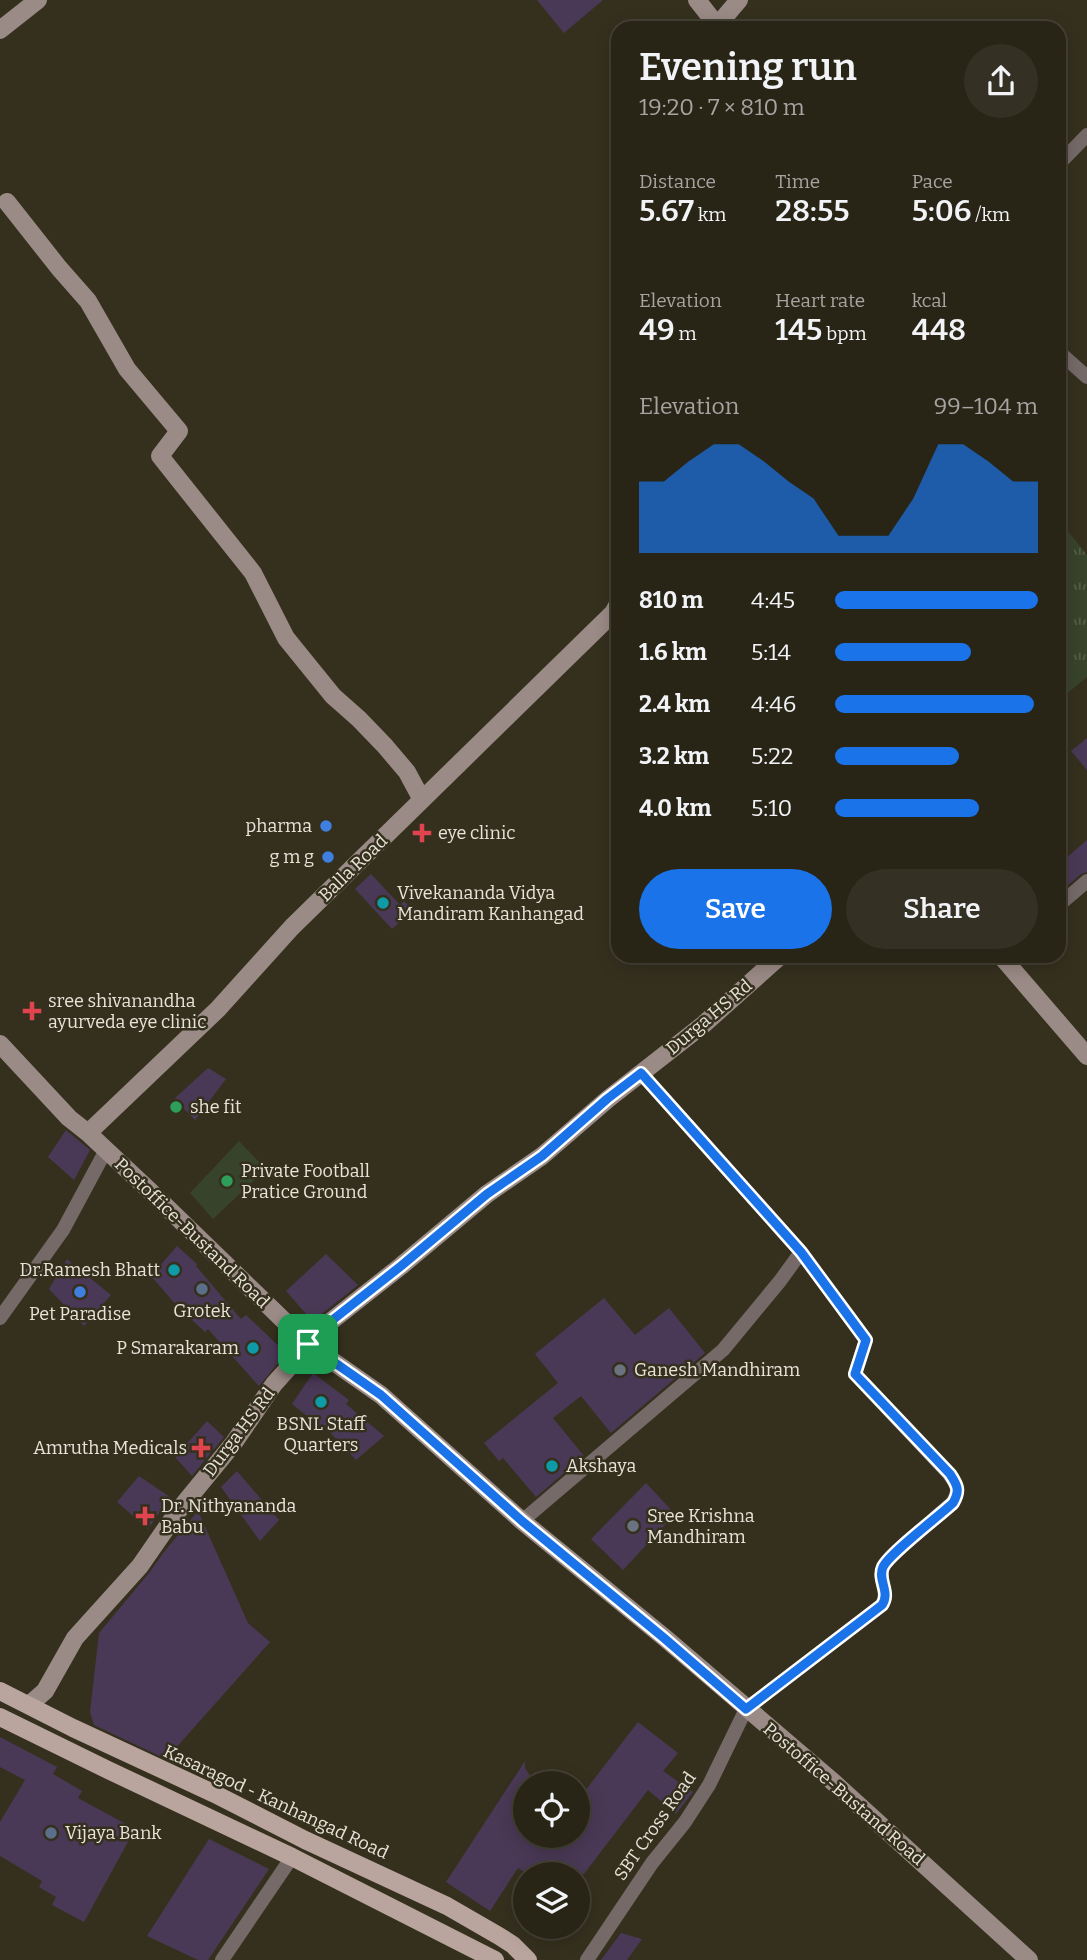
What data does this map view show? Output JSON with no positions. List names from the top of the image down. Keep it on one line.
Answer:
{"streets":{"main road":["Kasaragod - Kanhangad Road"],"street":["Balla Road","Durga HS Rd","Postoffice-Bustand Road","SBT Cross Road"]},"crossings":[["Balla Road","Postoffice-Bustand Road"],["Durga HS Rd","Postoffice-Bustand Road"],["Durga HS Rd","Kasaragod - Kanhangad Road"],["Postoffice-Bustand Road","SBT Cross Road"]],"places":{"other":["pharma","g m g","Vivekananda Vidya Mandiram Kanhangad","she fit","Private Football Pratice Ground","Dr.Ramesh Bhatt","Grotek","Pet Paradise","P Smarakaram","Ganesh Mandhiram","BSNL Staff Quarters","Akshaya","Sree Krishna Mandhiram","Vijaya Bank"],"health":["eye clinic","sree shivanandha ayurveda eye clinic","Amrutha Medicals","Dr. Nithyananda Babu"]},"page":{"heading":["Evening run","19:20 · 7 × 810 m"],"stats":[["Distance","5.67 km"],["Time","28:55"],["Pace","5:06 /km"],["Elevation","49 m"],["Heart rate","145 bpm"],["kcal","448"]],"chart":["Elevation","99–104 m"],"list":[{"name":"810 m","note":"4:45"},{"name":"1.6 km","note":"5:14"},{"name":"2.4 km","note":"4:46"},{"name":"3.2 km","note":"5:22"},{"name":"4.0 km","note":"5:10"}],"buttons":["Save","Share"]}}
